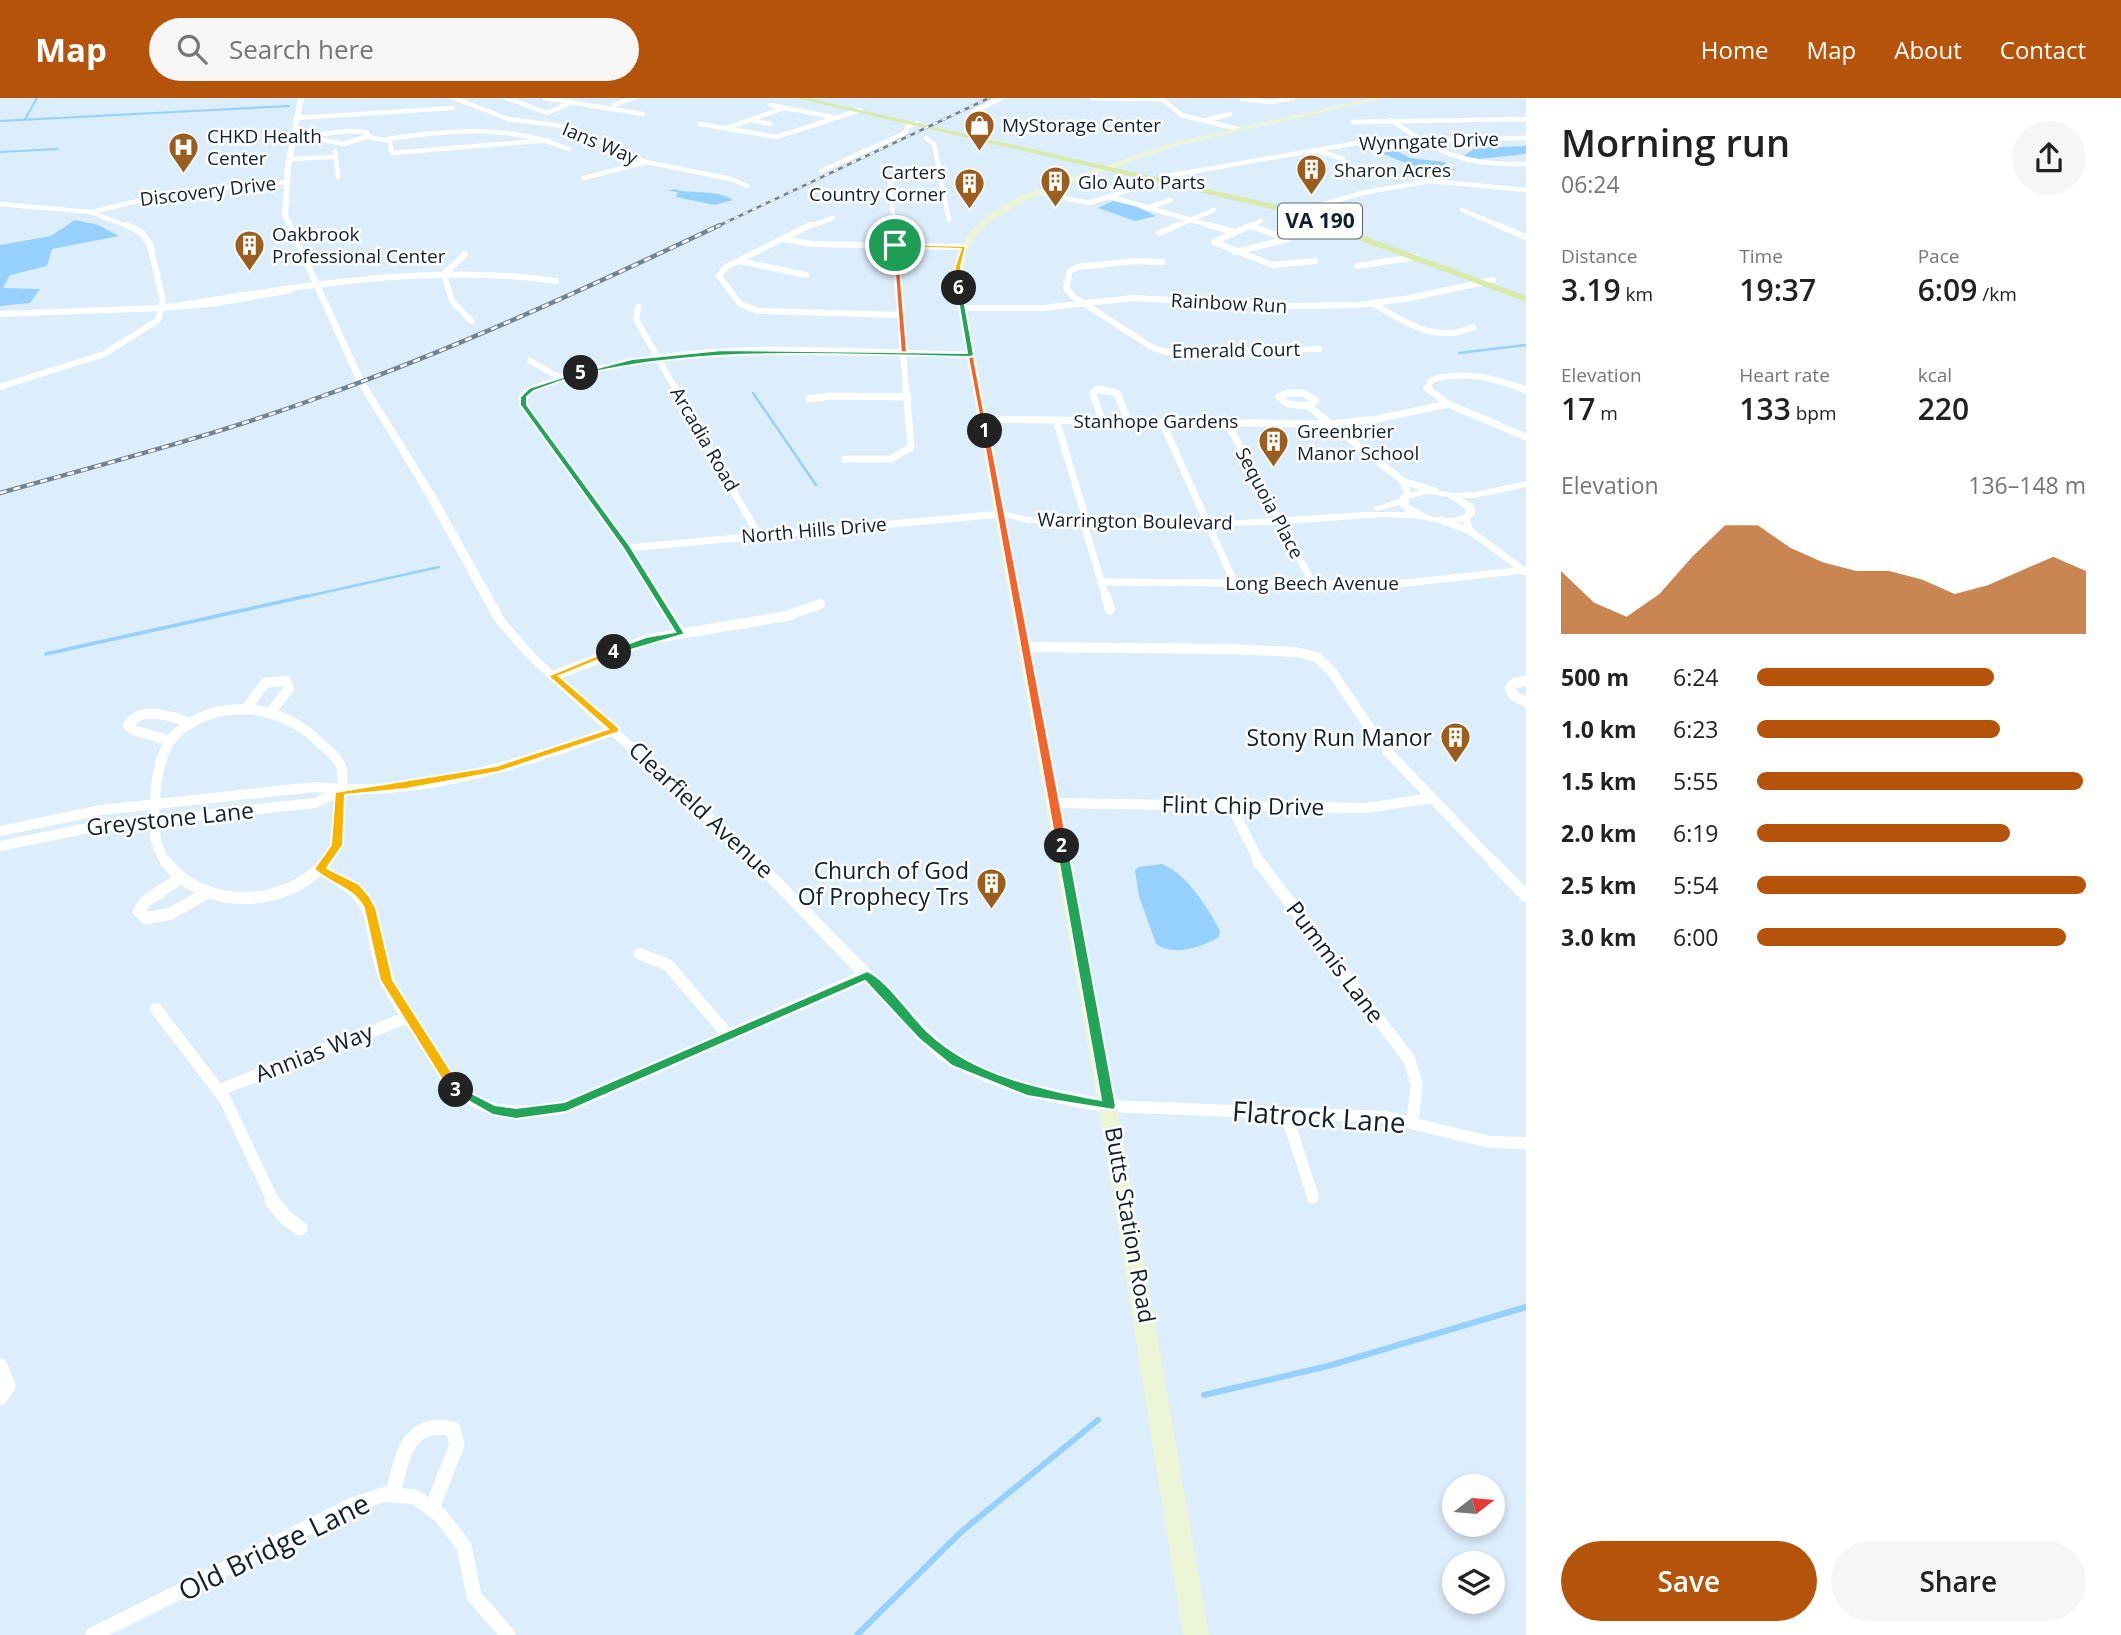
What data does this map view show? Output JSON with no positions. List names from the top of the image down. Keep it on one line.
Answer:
{"streets":{"main road":["VA 190","Butts Station Road"],"street":["Wynngate Drive","Ians Way","Discovery Drive","Rainbow Run","Emerald Court","Stanhope Gardens","Arcadia Road","Sequoia Place","Warrington Boulevard","North Hills Drive","Long Beech Avenue","Flint Chip Drive","Clearfield Avenue","Greystone Lane","Pummis Lane","Annias Way","Flatrock Lane","Old Bridge Lane"]},"crossings":[["Wynngate Drive","VA 190"],["Discovery Drive","Clearfield Avenue"],["VA 190","Rainbow Run"],["Rainbow Run","Emerald Court"],["Rainbow Run","Butts Station Road"],["Stanhope Gardens","Sequoia Place"],["Stanhope Gardens","Butts Station Road"],["Arcadia Road","North Hills Drive"],["Sequoia Place","Warrington Boulevard"],["Sequoia Place","Long Beech Avenue"],["Warrington Boulevard","North Hills Drive"],["Warrington Boulevard","Butts Station Road"],["North Hills Drive","Butts Station Road"],["Flint Chip Drive","Pummis Lane"],["Flint Chip Drive","Butts Station Road"],["Clearfield Avenue","Greystone Lane"],["Clearfield Avenue","Flatrock Lane"],["Clearfield Avenue","Butts Station Road"],["Pummis Lane","Flatrock Lane"],["Flatrock Lane","Butts Station Road"]],"places":{"shop":["MyStorage Center"],"hospital":["CHKD Health Center"],"building":["Sharon Acres","Glo Auto Parts","Carters Country Corner","Oakbrook Professional Center","Greenbrier Manor School","Stony Run Manor","Church of God Of Prophecy Trs"]},"north":"right","page":{"header":"Map","search":"Search here","nav":["Home","Map","About","Contact"],"heading":["Morning run","06:24"],"stats":[["Distance","3.19 km"],["Time","19:37"],["Pace","6:09 /km"],["Elevation","17 m"],["Heart rate","133 bpm"],["kcal","220"]],"pins":["6","5","1","4","2","3"],"chart":["Elevation","136–148 m"],"list":[{"name":"500 m","note":"6:24"},{"name":"1.0 km","note":"6:23"},{"name":"1.5 km","note":"5:55"},{"name":"2.0 km","note":"6:19"},{"name":"2.5 km","note":"5:54"},{"name":"3.0 km","note":"6:00"}],"buttons":["Save","Share"]}}
